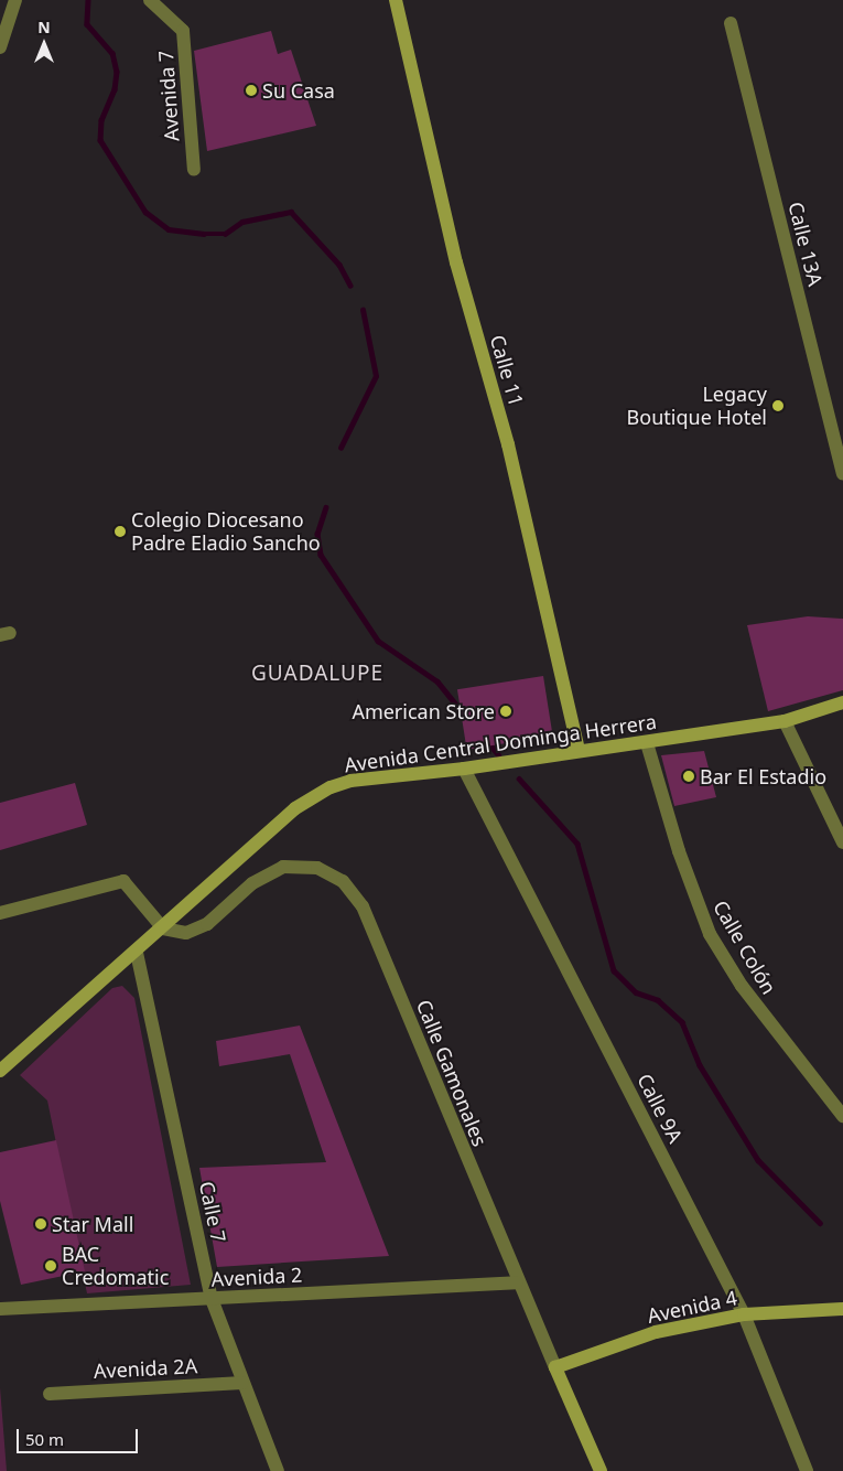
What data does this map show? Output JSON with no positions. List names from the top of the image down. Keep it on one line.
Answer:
{"streets":{"street":["Avenida 7","Calle 13A","Calle 11","Avenida Central Dominga Herrera","Calle Colón","Calle Gamonales","Calle 9A","Calle 7","Avenida 2","Avenida 4","Avenida 2A"]},"crossings":[["Calle 11","Avenida Central Dominga Herrera"],["Avenida Central Dominga Herrera","Calle Colón"],["Avenida Central Dominga Herrera","Calle Gamonales"],["Avenida Central Dominga Herrera","Calle 9A"],["Avenida Central Dominga Herrera","Calle 7"],["Calle Gamonales","Avenida 2"],["Calle Gamonales","Avenida 4"],["Calle 9A","Avenida 4"],["Calle 7","Avenida 2"],["Calle 7","Avenida 2A"]],"districts":["GUADALUPE"],"places":["Su Casa","Legacy Boutique Hotel","Colegio Diocesano Padre Eladio Sancho","American Store","Bar El Estadio","Star Mall","BAC Credomatic"],"scale_bar":"50 m","north":"top"}
